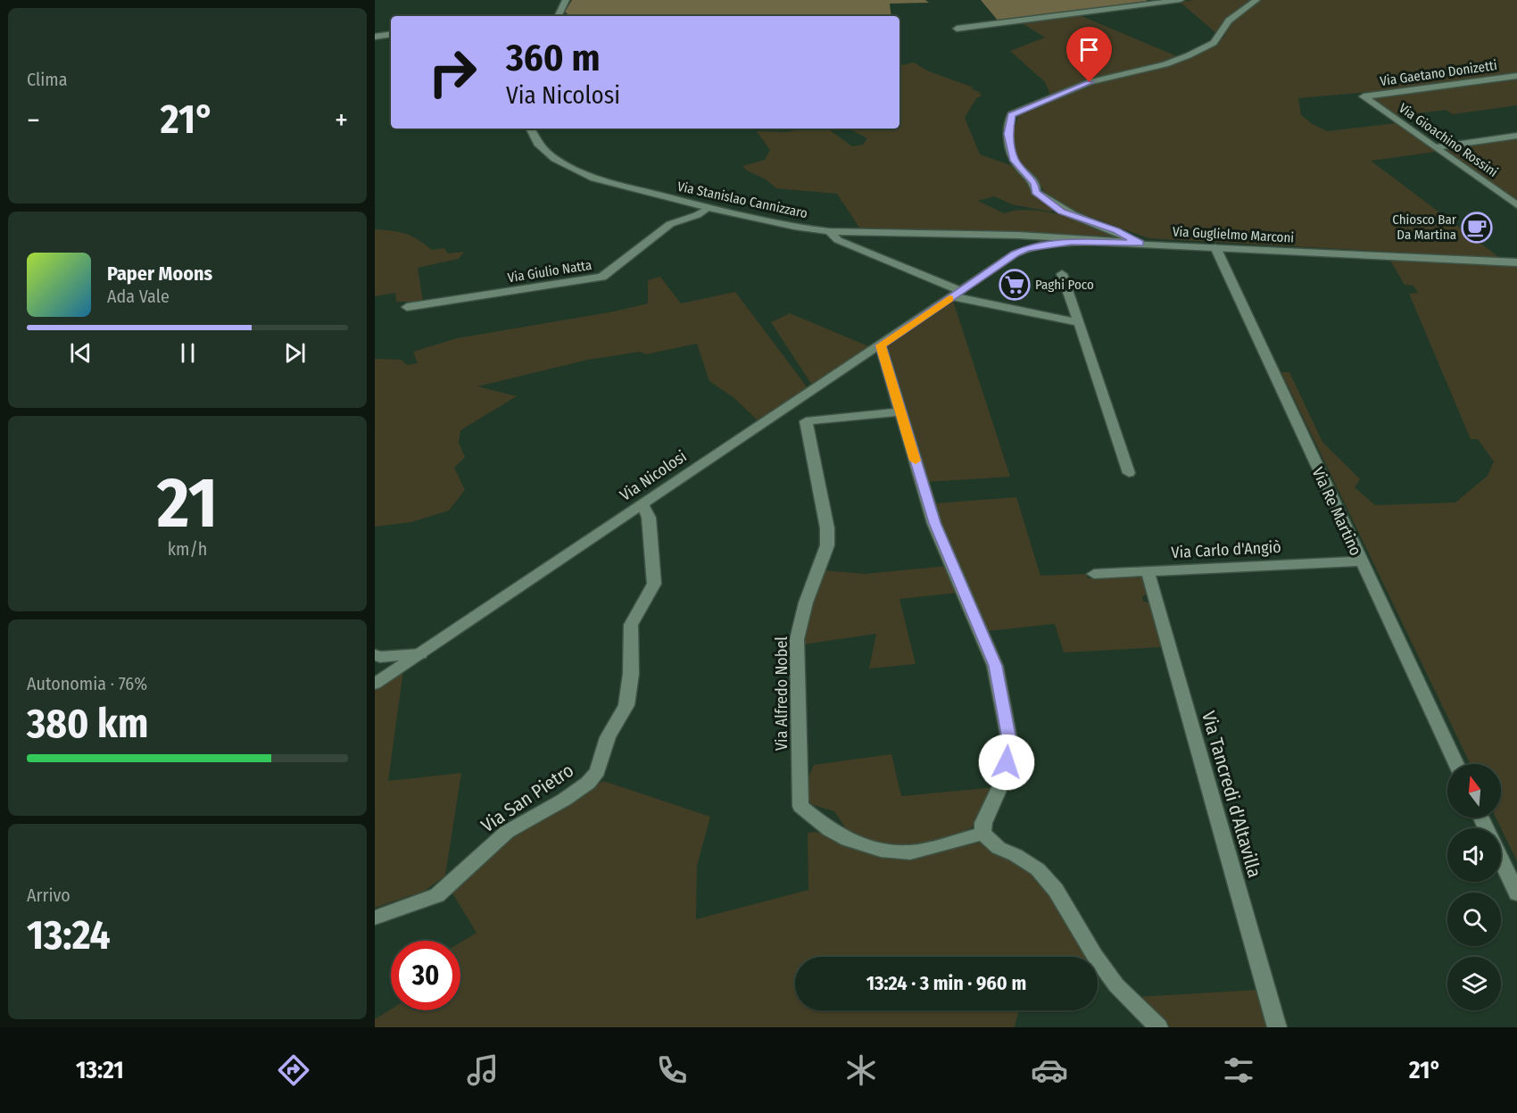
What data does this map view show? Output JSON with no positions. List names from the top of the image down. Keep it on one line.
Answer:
{"streets":{"street":["Via Gaetano Donizetti","Via Gioachino Rossini","Via Stanislao Cannizzaro","Via Guglielmo Marconi","Via Giulio Natta","Via Nicolosi","Via Re Martino","Via Carlo d'Angiò","Via Alfredo Nobel","Via Tancredi d'Altavilla","Via San Pietro"]},"crossings":[["Via Gaetano Donizetti","Via Gioachino Rossini"],["Via Stanislao Cannizzaro","Via Guglielmo Marconi"],["Via Stanislao Cannizzaro","Via Giulio Natta"],["Via Stanislao Cannizzaro","Via Nicolosi"],["Via Guglielmo Marconi","Via Nicolosi"],["Via Guglielmo Marconi","Via Re Martino"],["Via Nicolosi","Via San Pietro"],["Via Re Martino","Via Carlo d'Angiò"],["Via Carlo d'Angiò","Via Tancredi d'Altavilla"]],"places":{"cafe":["Chiosco Bar Da Martina"],"supermarket":["Paghi Poco"]},"north":"top","page":{"tile":["Clima",["21","km/h"],["Autonomia · 76%","380 km"],["Arrivo","13:24"]],"turn":["360 m","Via Nicolosi"],"heat":["−","21°","+"],"song":["Paper Moons","Ada Vale"],"limit":"30","trip":"13:24 · 3 min · 960 m","tabs":["13:21","21°"]}}
